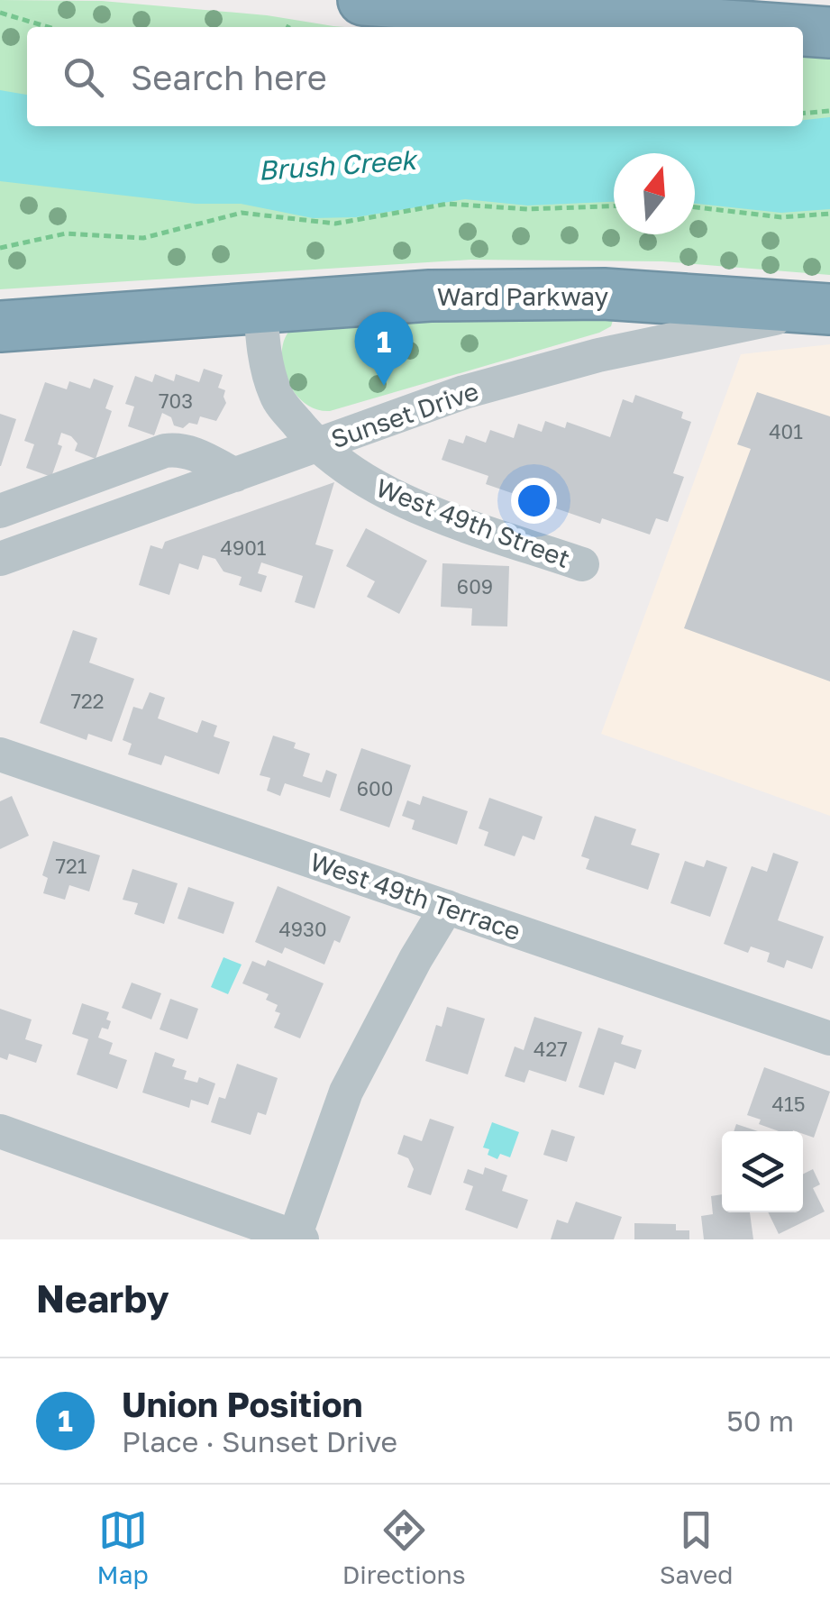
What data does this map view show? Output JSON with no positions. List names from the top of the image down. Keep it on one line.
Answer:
{"streets":{"highway":["Ward Parkway"],"street":["Sunset Drive","West 49th Street","West 49th Terrace"]},"crossings":[["Ward Parkway","Sunset Drive"],["Ward Parkway","West 49th Street"],["Sunset Drive","West 49th Street"]],"water":["Brush Creek"],"house_numbers":["703","401","4901","609","722","600","721","4930","427","415"],"north":"top","page":{"search":"Search here","pins":"1","heading":"Nearby","list":[{"mark":"1","name":"Union Position","note":"Place · Sunset Drive","value":"50 m"}],"nav":["Map","Directions","Saved"]}}
